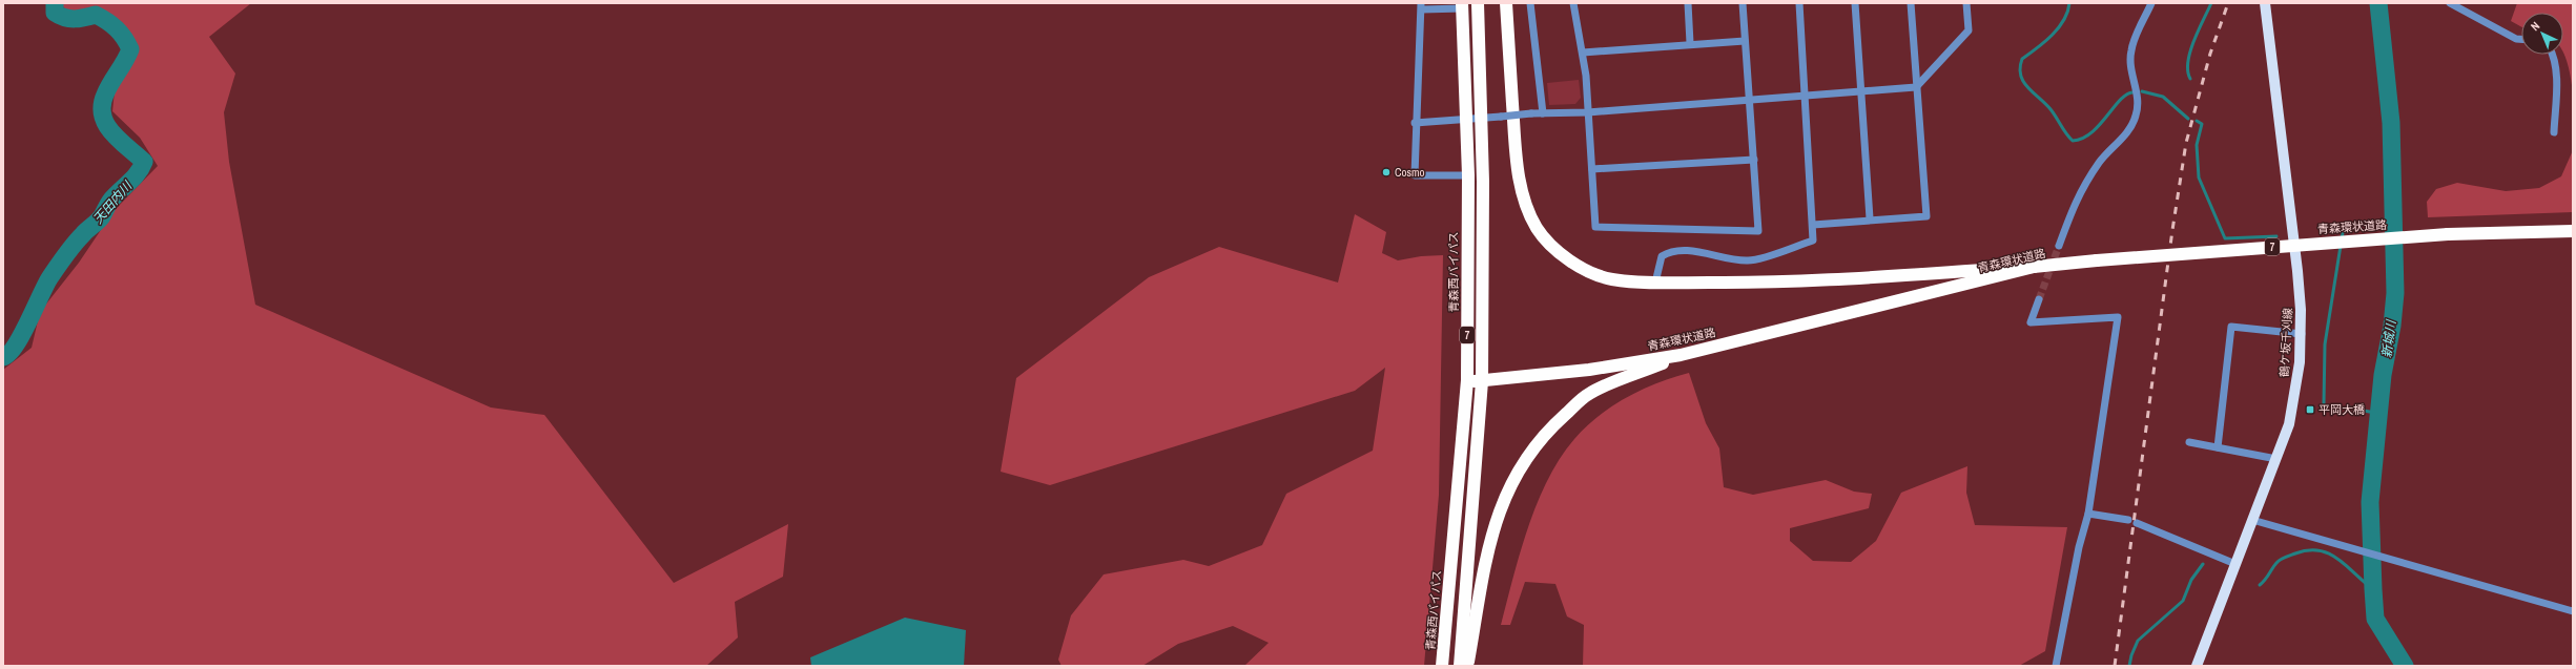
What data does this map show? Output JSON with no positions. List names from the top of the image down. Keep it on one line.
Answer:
{"streets":{"highway":["青森環状道路","7","青森西バイパス"],"main road":["鶴ケ坂千刈線"]},"crossings":[["青森環状道路","7"],["青森環状道路","青森西バイパス"]],"water":["天田内川","新城川"],"places":{"other":["Cosmo"],"transit":["平岡大橋"]},"north":"top left"}
